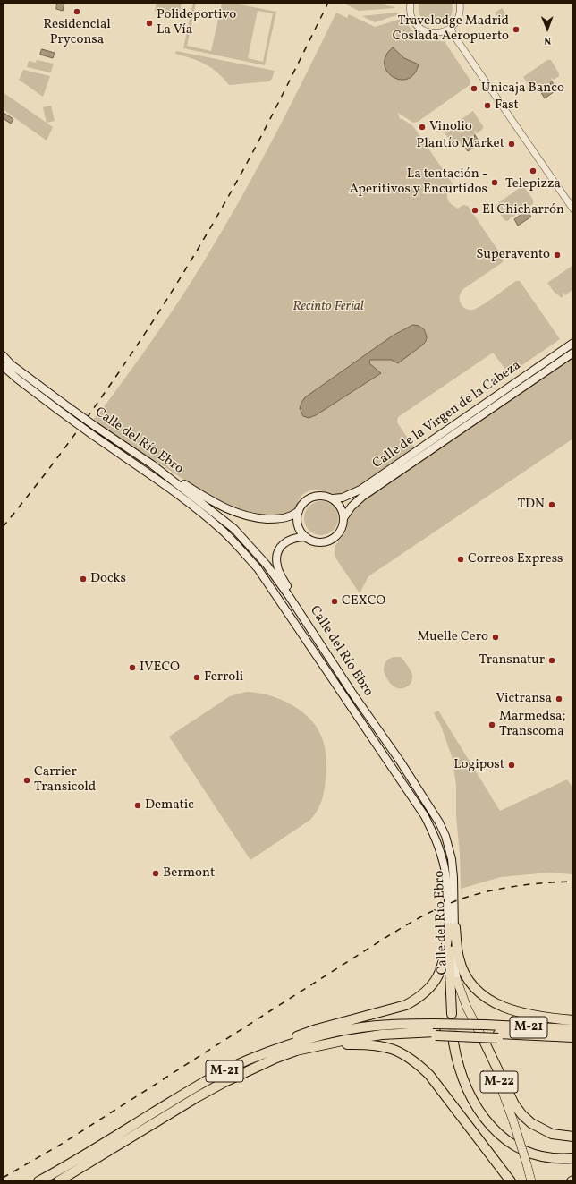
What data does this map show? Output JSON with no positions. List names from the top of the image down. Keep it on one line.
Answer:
{"streets":{"highway":["M-21","M-22"],"main road":["Calle de la Virgen de la Cabeza","Calle del Río Ebro"]},"crossings":[["Calle del Río Ebro","M-22"]],"parks":["Recinto Ferial"],"places":["Residencial Pryconsa","Polideportivo La Vía","Travelodge Madrid Coslada Aeropuerto","Unicaja Banco","Fast","Vinolio","Plantío Market","Telepizza","La tentación - Aperitivos y Encurtidos","El Chicharrón","Superavento","TDN","Correos Express","Docks","CEXCO","Muelle Cero","Transnatur","IVECO","Ferroli","Victransa","Marmedsa; Transcoma","Logipost","Carrier Transicold","Dematic","Bermont"],"north":"bottom"}
